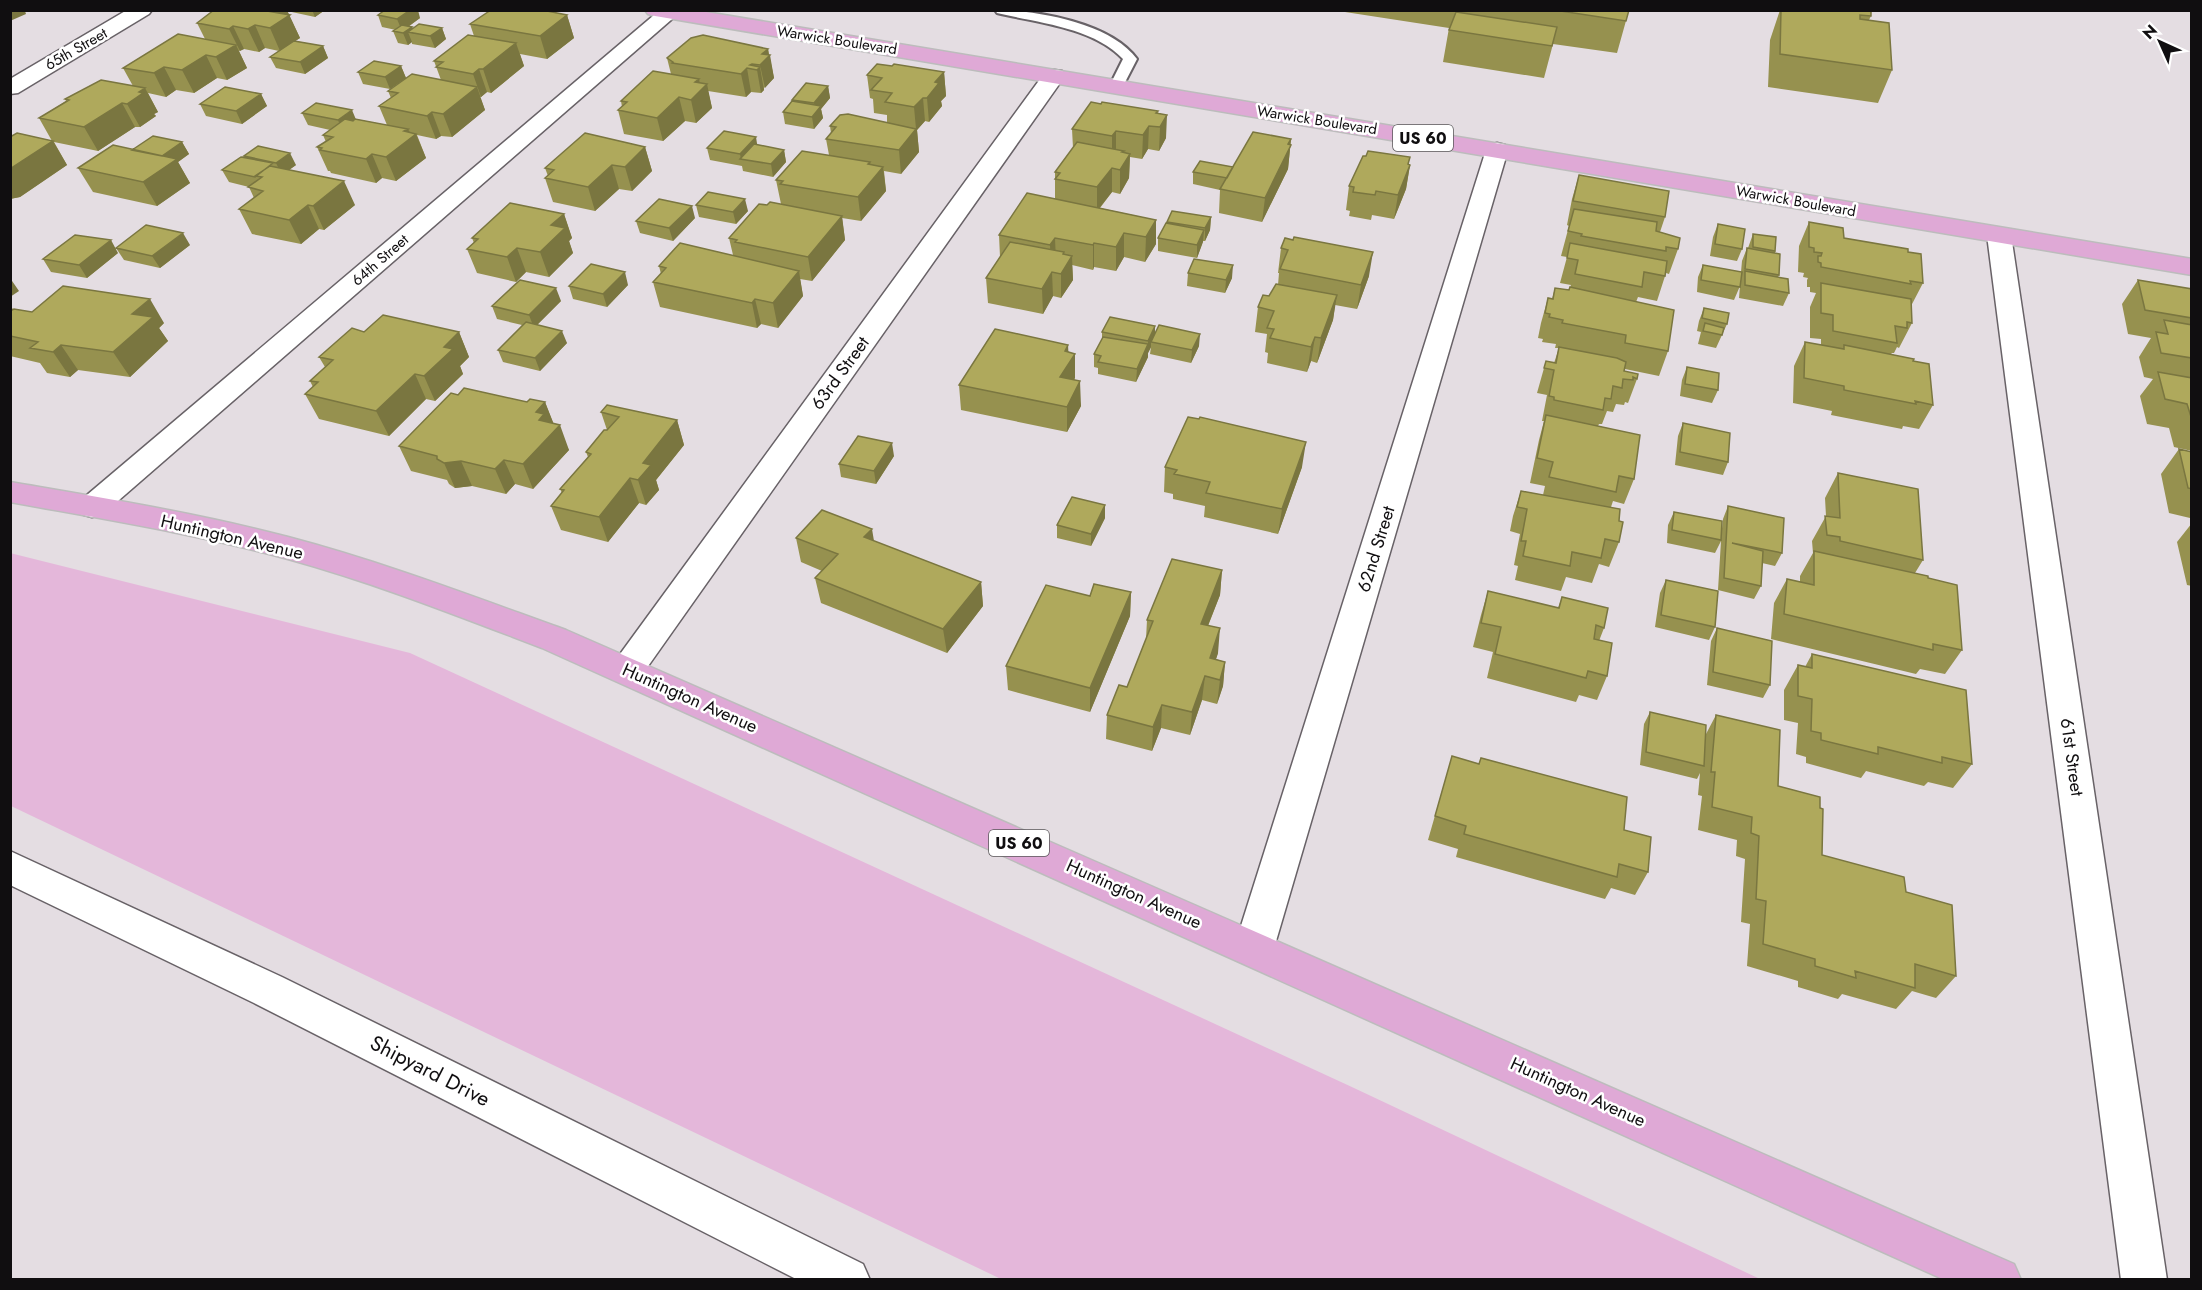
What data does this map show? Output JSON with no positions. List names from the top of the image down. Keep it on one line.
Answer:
{"streets":{"main road":["Warwick Boulevard","US 60","Huntington Avenue"],"street":["65th Street","64th Street","63rd Street","62nd Street","61st Street","Shipyard Drive"]},"crossings":[["Warwick Boulevard","64th Street"],["Warwick Boulevard","63rd Street"],["Warwick Boulevard","62nd Street"],["Warwick Boulevard","61st Street"],["64th Street","Huntington Avenue"],["63rd Street","Huntington Avenue"],["Huntington Avenue","62nd Street"]],"north":"top left"}
